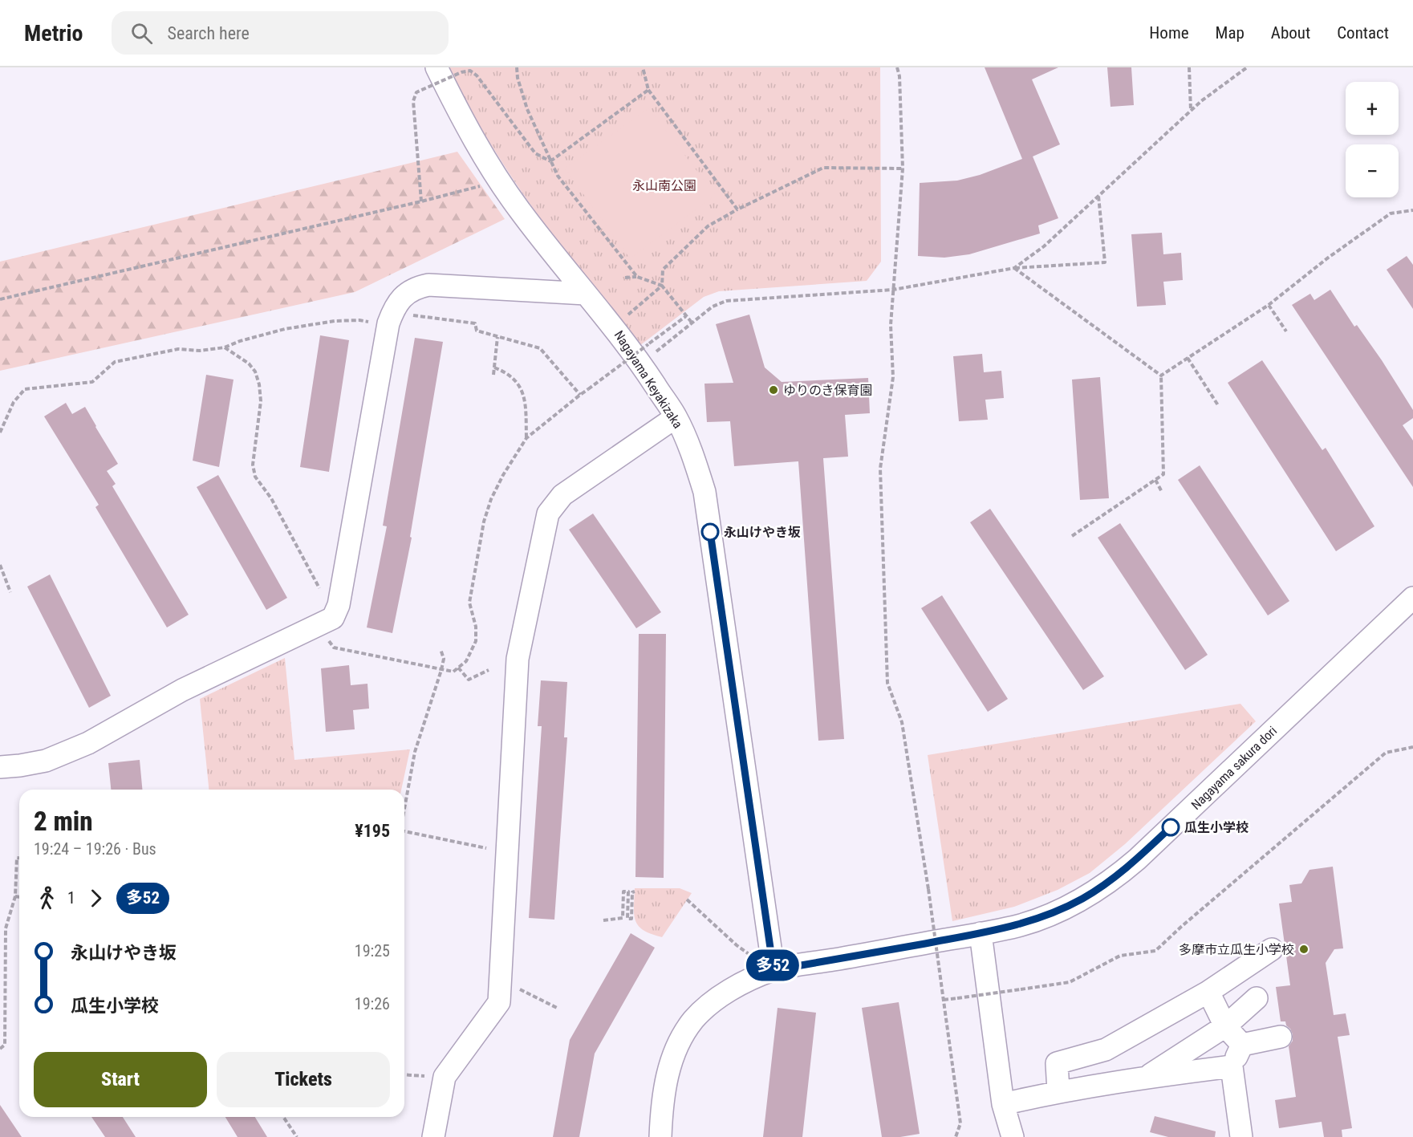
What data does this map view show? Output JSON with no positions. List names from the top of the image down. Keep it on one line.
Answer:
{"streets":{"street":["Nagayama Keyakizaka","Nagayama sakura dori"]},"crossings":[["Nagayama Keyakizaka","Nagayama sakura dori"]],"parks":["永山南公園"],"places":["ゆりのき保育園","永山けやき坂","瓜生小学校","多摩市立瓜生小学校"],"lines":["bus line 多52"],"page":{"header":"Metrio","search":"Search here","nav":["Home","Map","About","Contact"],"on_map":"多52","map_buttons":["+","−"],"heading":["2 min","19:24 – 19:26 · Bus","¥195"],"legs":["1","多52"],"list":[{"name":"永山けやき坂","value":"19:25"},{"name":"瓜生小学校","value":"19:26"}],"buttons":["Start","Tickets"]}}
